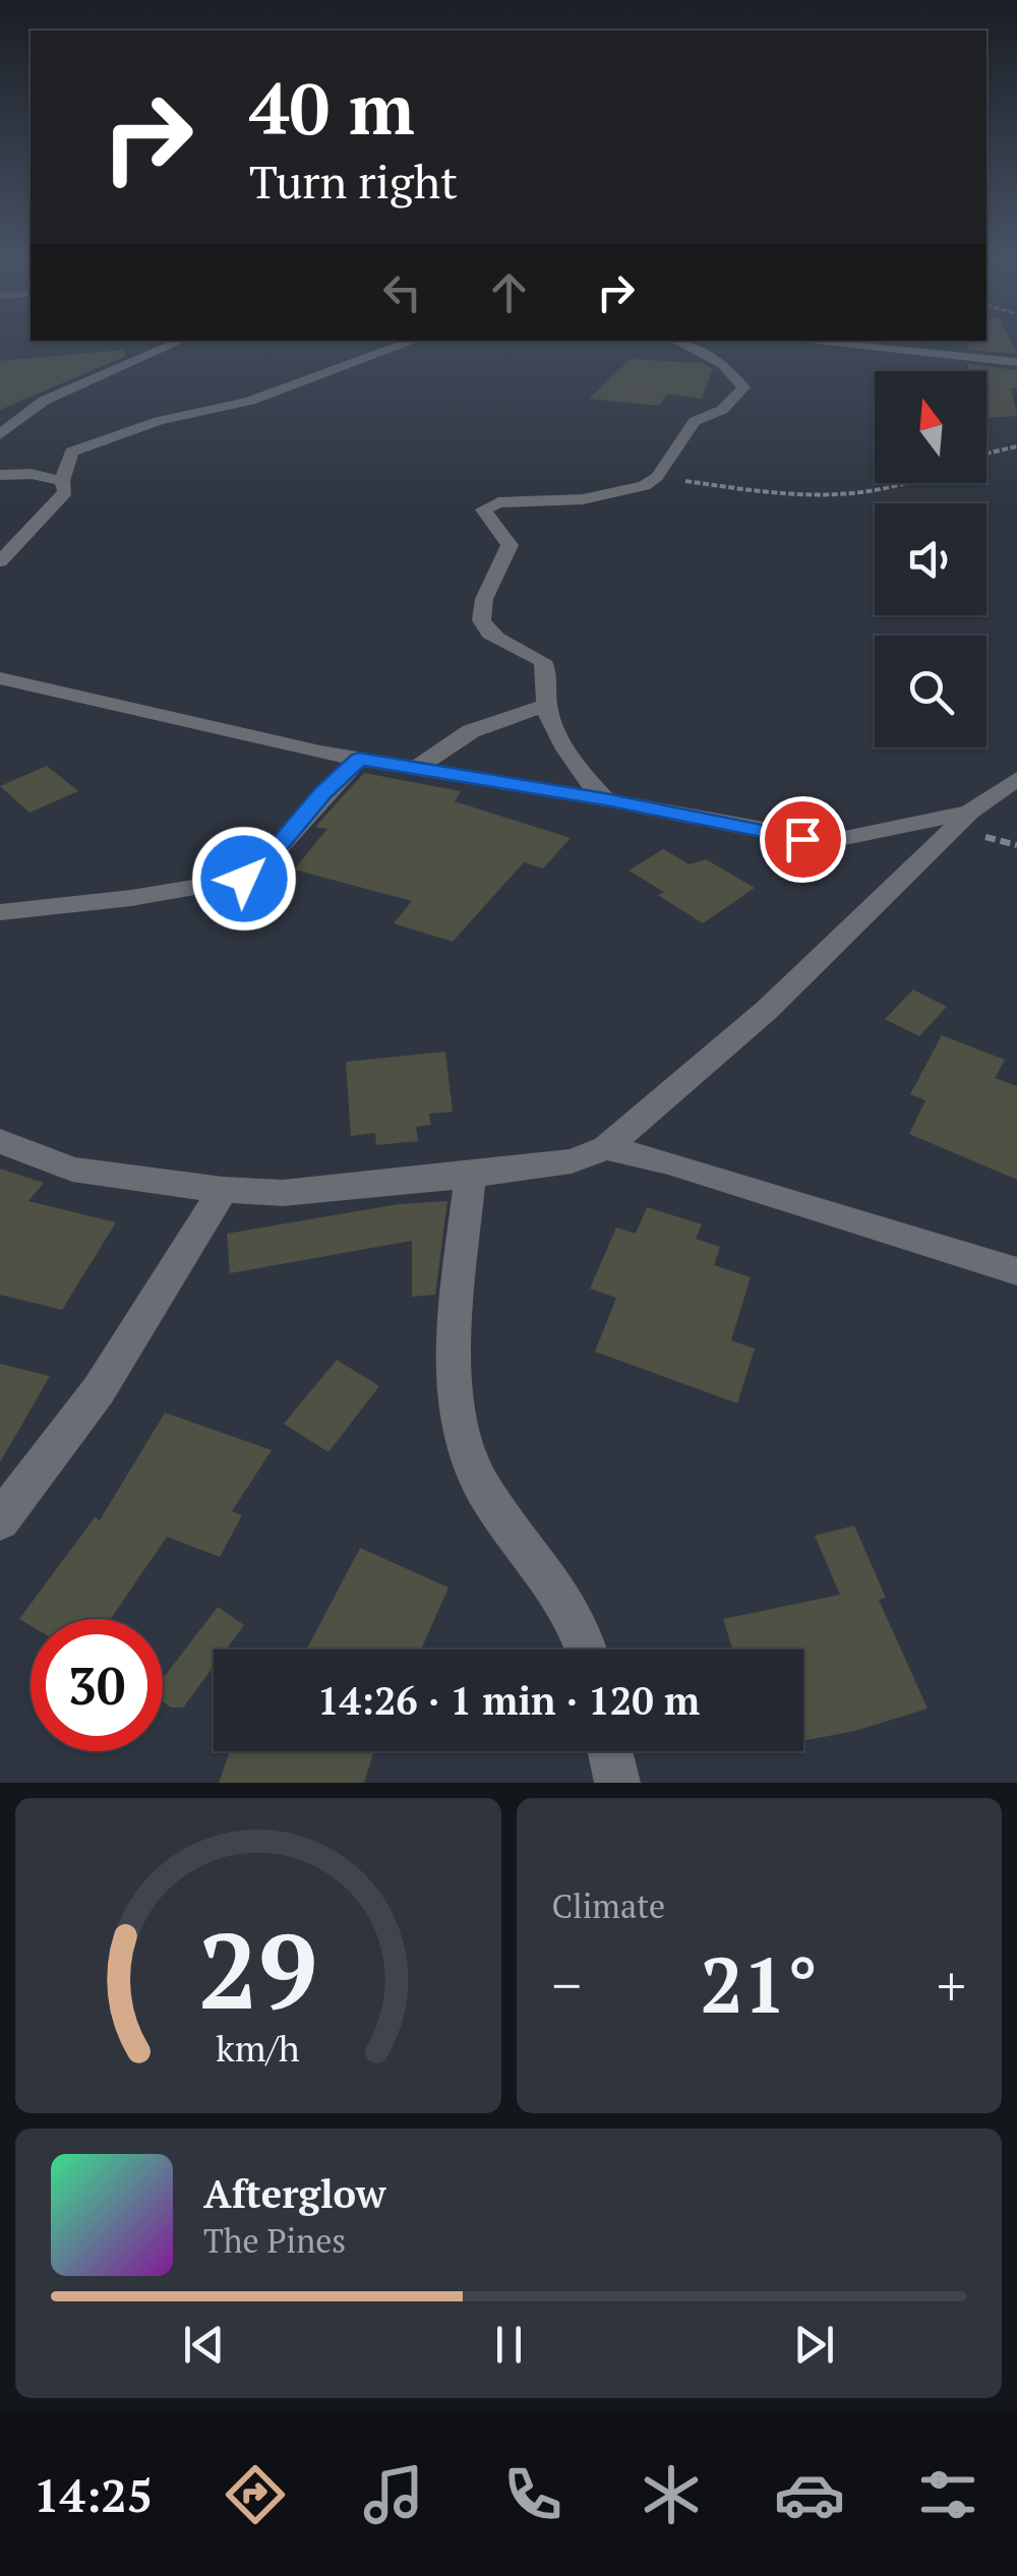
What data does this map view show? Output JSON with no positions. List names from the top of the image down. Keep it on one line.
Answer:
{"north":"top","page":{"turn":["40 m","Turn right"],"limit":"30","trip":"14:26 · 1 min · 120 m","tile":"Climate","heat":["−","21°","+"],"song":["Afterglow","The Pines"],"tabs":"14:25","gauge":["29","km/h"]}}
